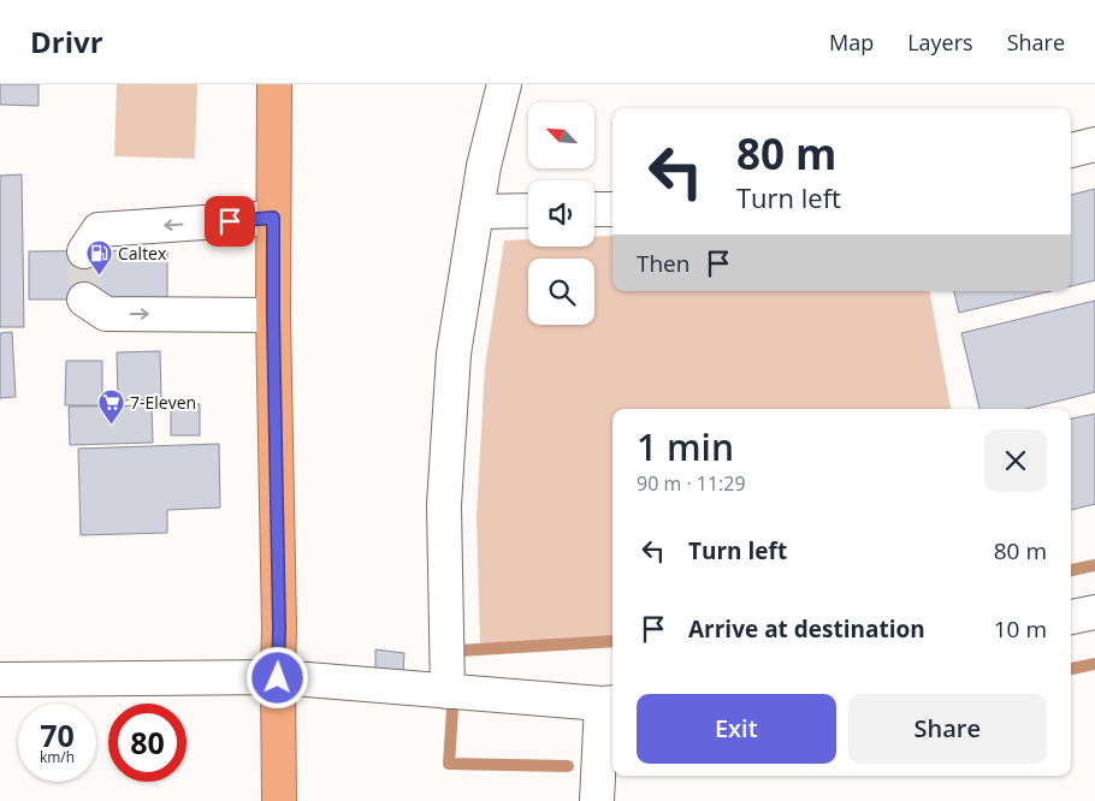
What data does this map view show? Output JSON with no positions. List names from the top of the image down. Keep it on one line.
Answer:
{"places":{"fuel station":["Caltex"],"supermarket":["7-Eleven"]},"north":"top left","page":{"header":"Drivr","nav":["Map","Layers","Share"],"turn":["80 m","Turn left"],"then":"Then","heading":["1 min","90 m · 11:29"],"list":[{"name":"Turn left","value":"80 m"},{"name":"Arrive at destination","value":"10 m"}],"buttons":["Exit","Share"],"speed":"70 km/h","limit":"80"}}
